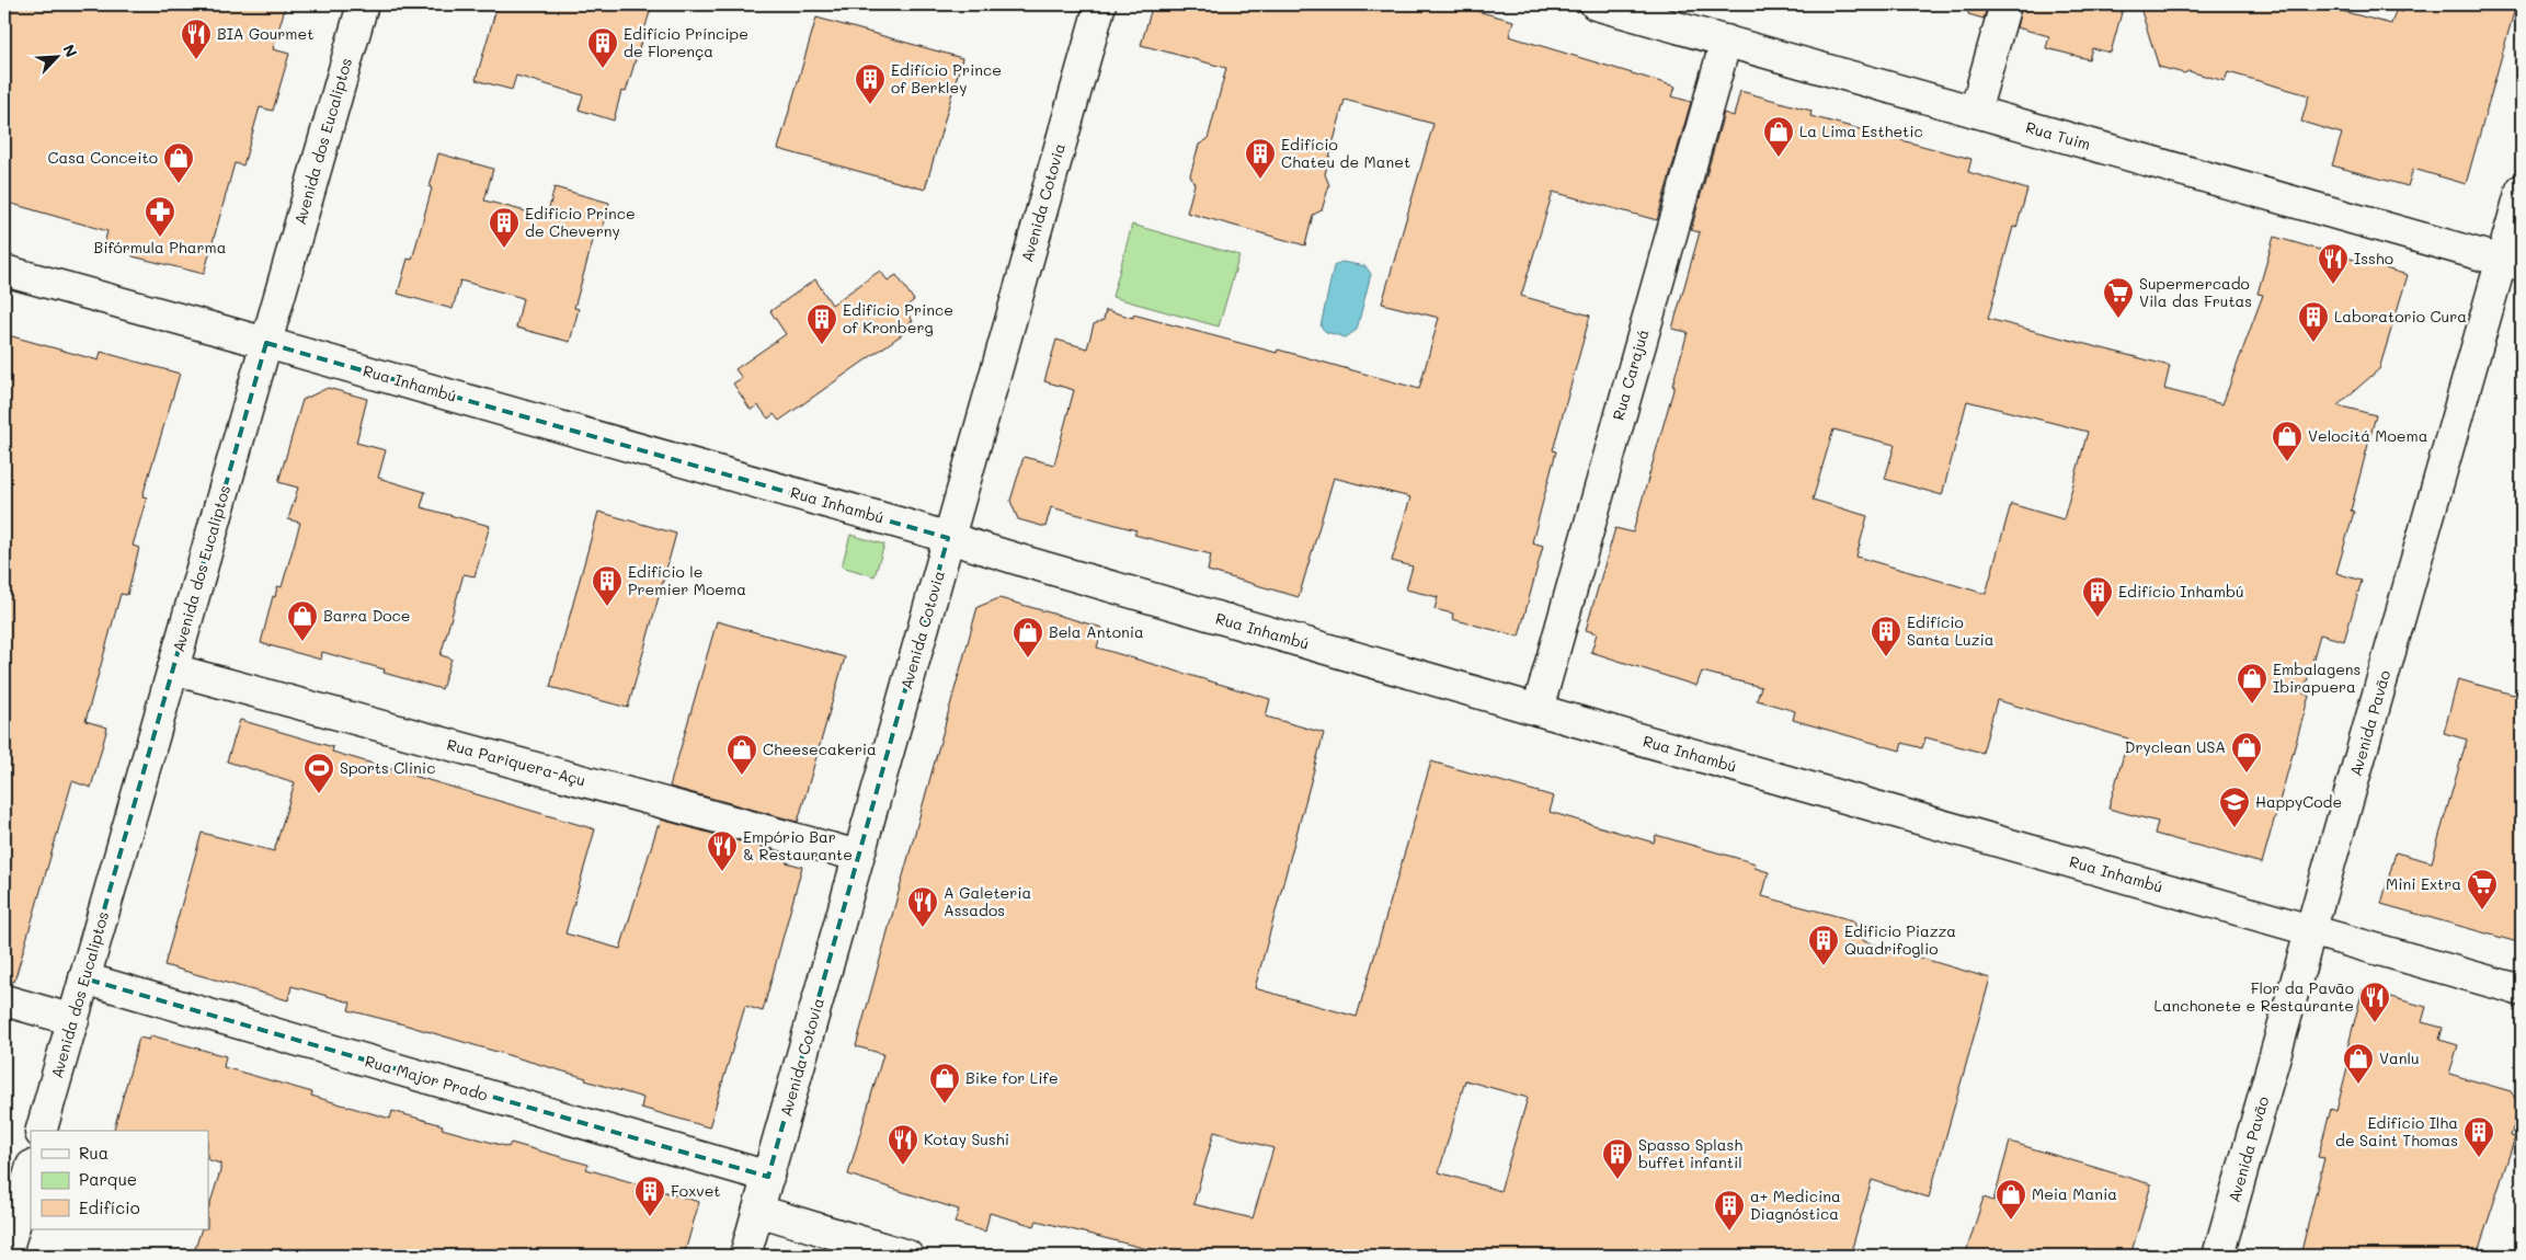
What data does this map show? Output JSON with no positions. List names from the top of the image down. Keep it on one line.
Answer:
{"streets":{"street":["Rua Tuim","Avenida dos Eucaliptos","Avenida Cotovia","Rua Carajuá","Rua Inhambú","Avenida Pavão","Rua Pariquera-Açu","Rua Major Prado"]},"crossings":[["Rua Tuim","Rua Carajuá"],["Rua Tuim","Avenida Pavão"],["Avenida dos Eucaliptos","Rua Inhambú"],["Avenida dos Eucaliptos","Rua Pariquera-Açu"],["Avenida dos Eucaliptos","Rua Major Prado"],["Avenida Cotovia","Rua Inhambú"],["Avenida Cotovia","Rua Pariquera-Açu"],["Avenida Cotovia","Rua Major Prado"],["Rua Carajuá","Rua Inhambú"],["Rua Inhambú","Avenida Pavão"]],"places":{"restaurant":["BIA Gourmet","Issho","Empório Bar & Restaurante","A Galeteria Assados","Flor da Pavão Lanchonete e Restaurante","Kotay Sushi"],"building":["Edifício Príncipe de Florença","Edifício Prince of Berkley","Edifício Chateu de Manet","Edificio Prince de Cheverny","Laboratorio Cura","Edifício Prince of Kronberg","Edifício le Premier Moema","Edifício Inhambú","Edifício Santa Luzia","Edificio Piazza Quadrifoglio","Edificio Ilha de Saint Thomas","Spasso Splash buffet infantil","Foxvet","a+ Medicina Diagnóstica"],"shop":["La Lima Esthetic","Casa Conceito","Velocitá Moema","Barra Doce","Bela Antonia","Embalagens Ibirapuera","Dryclean USA","Cheesecakeria","Vanlu","Bike for Life","Meia Mania"],"pharmacy":["Bifórmula Pharma"],"supermarket":["Supermercado Vila das Frutas","Mini Extra"],"sports":["Sports Clinic"],"school or university":["HappyCode"]},"legend":["Rua","Parque","Edifício"],"north":"top right"}
